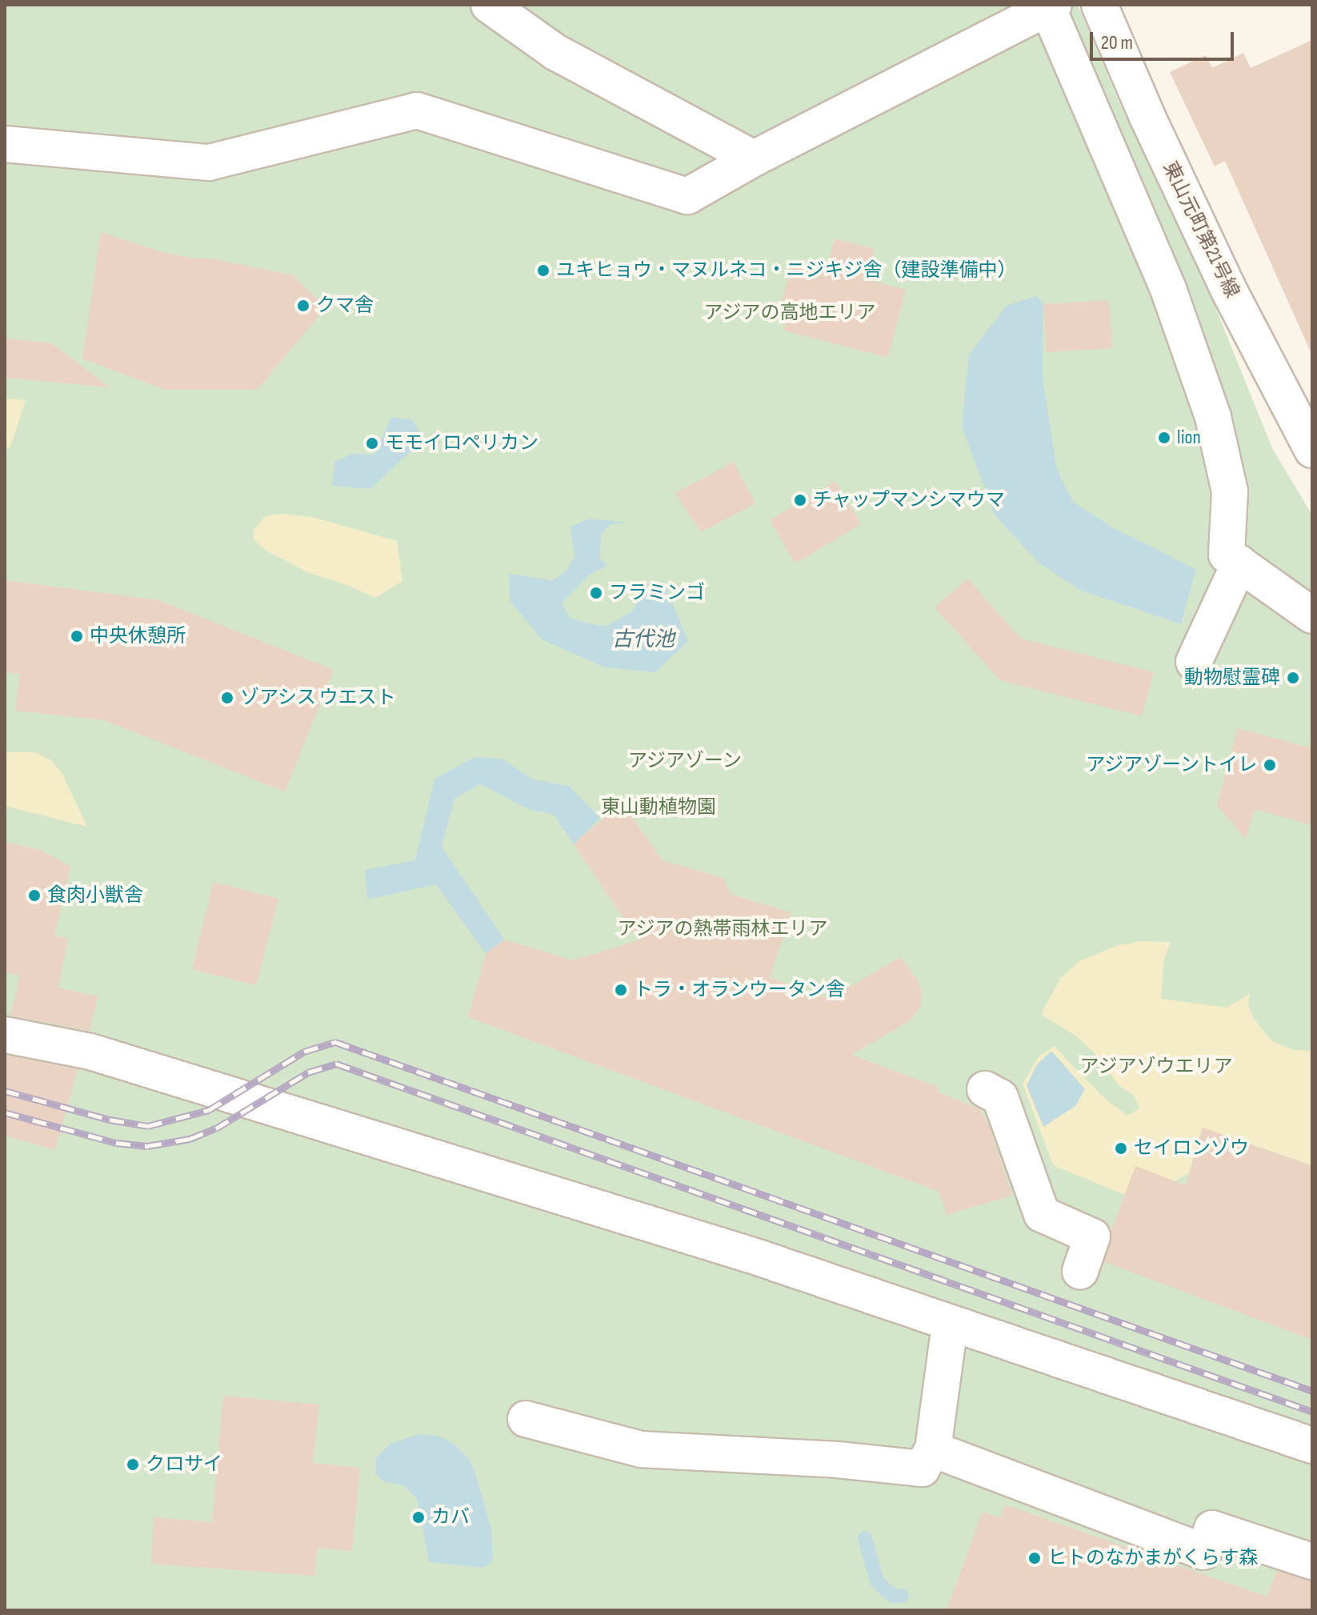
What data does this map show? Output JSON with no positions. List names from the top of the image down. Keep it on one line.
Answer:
{"streets":{"street":["東山元町第21号線"]},"water":["古代池"],"parks":["アジアの高地エリア","アジアゾーン","東山動植物園","アジアの熱帯雨林エリア","アジアゾウエリア"],"places":["ユキヒョウ・マヌルネコ・ニジキジ舎（建設準備中）","クマ舎","lion","モモイロペリカン","チャップマンシマウマ","フラミンゴ","中央休憩所","動物慰霊碑","ゾアシス ウエスト","アジアゾーントイレ","食肉小獣舎","トラ・オランウータン舎","セイロンゾウ","クロサイ","カバ","ヒトのなかまがくらす森"],"scale_bar":"20 m"}
